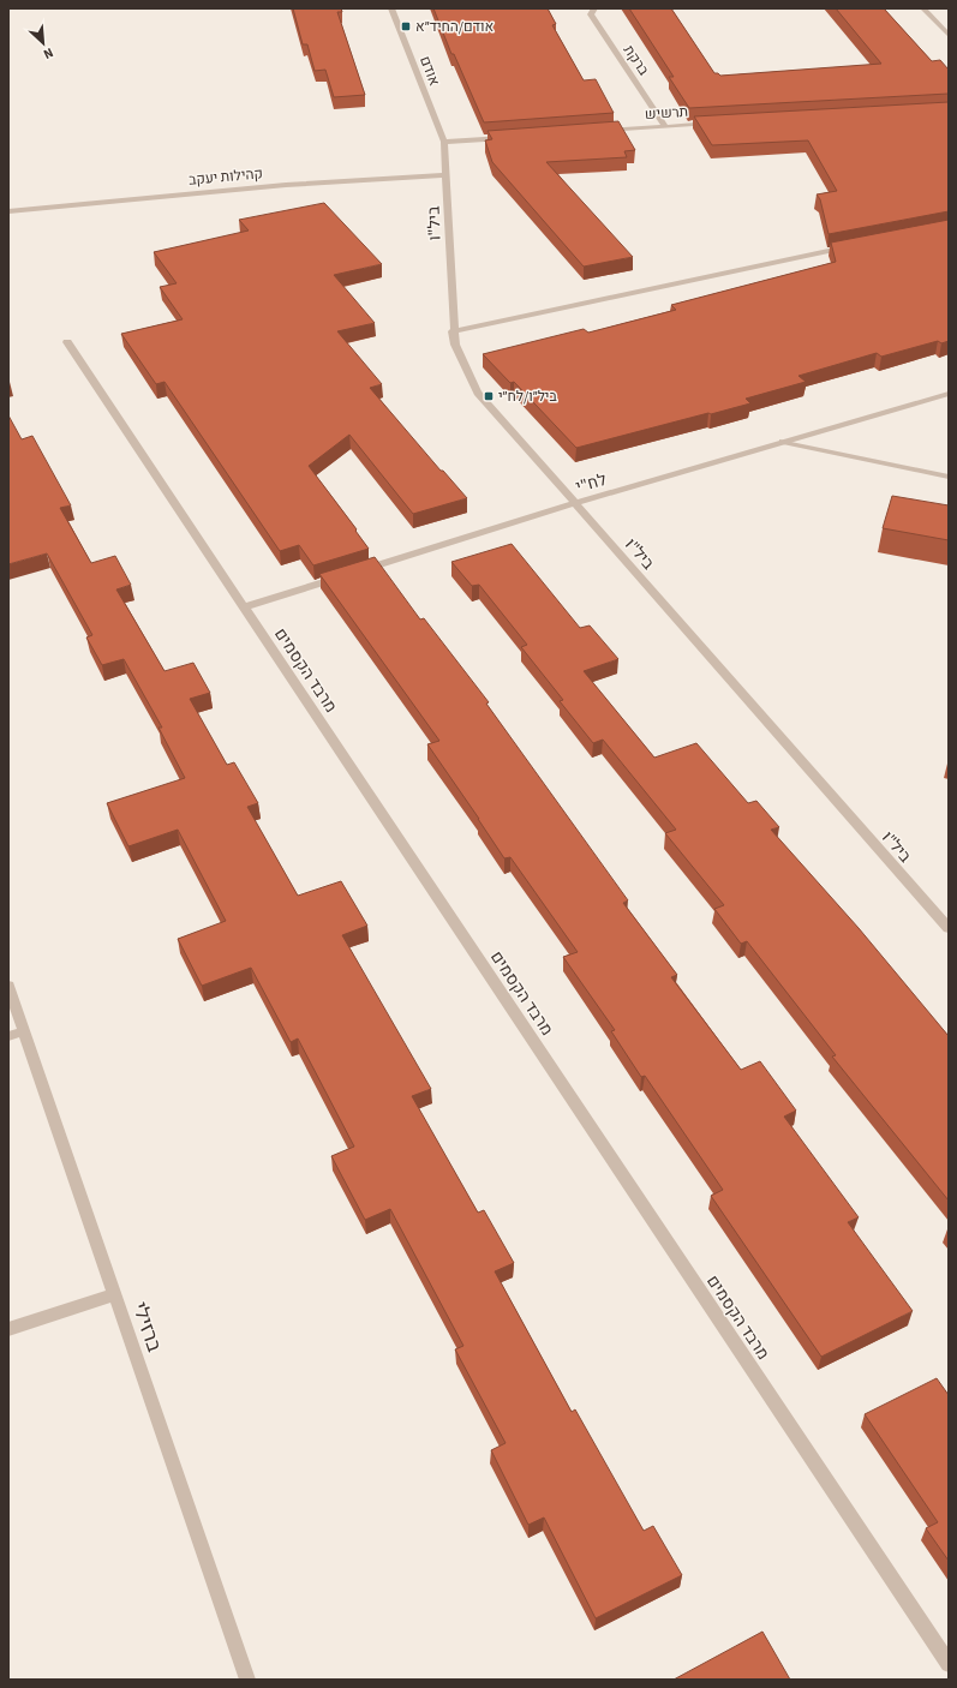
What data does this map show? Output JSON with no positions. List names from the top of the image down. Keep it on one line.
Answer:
{"streets":{"street":["ברקת","אודם","תרשיש","קהילות יעקב","ביל\"ו","לח\"י","מרבד הקסמים","ברזילי"]},"crossings":[["ברקת","תרשיש"],["אודם","ביל\"ו"],["קהילות יעקב","ביל\"ו"],["ביל\"ו","לח\"י"],["לח\"י","מרבד הקסמים"]],"places":{"transit":["אודם/החיד״א","ביל״ו/לח״י"]},"north":"bottom right"}
